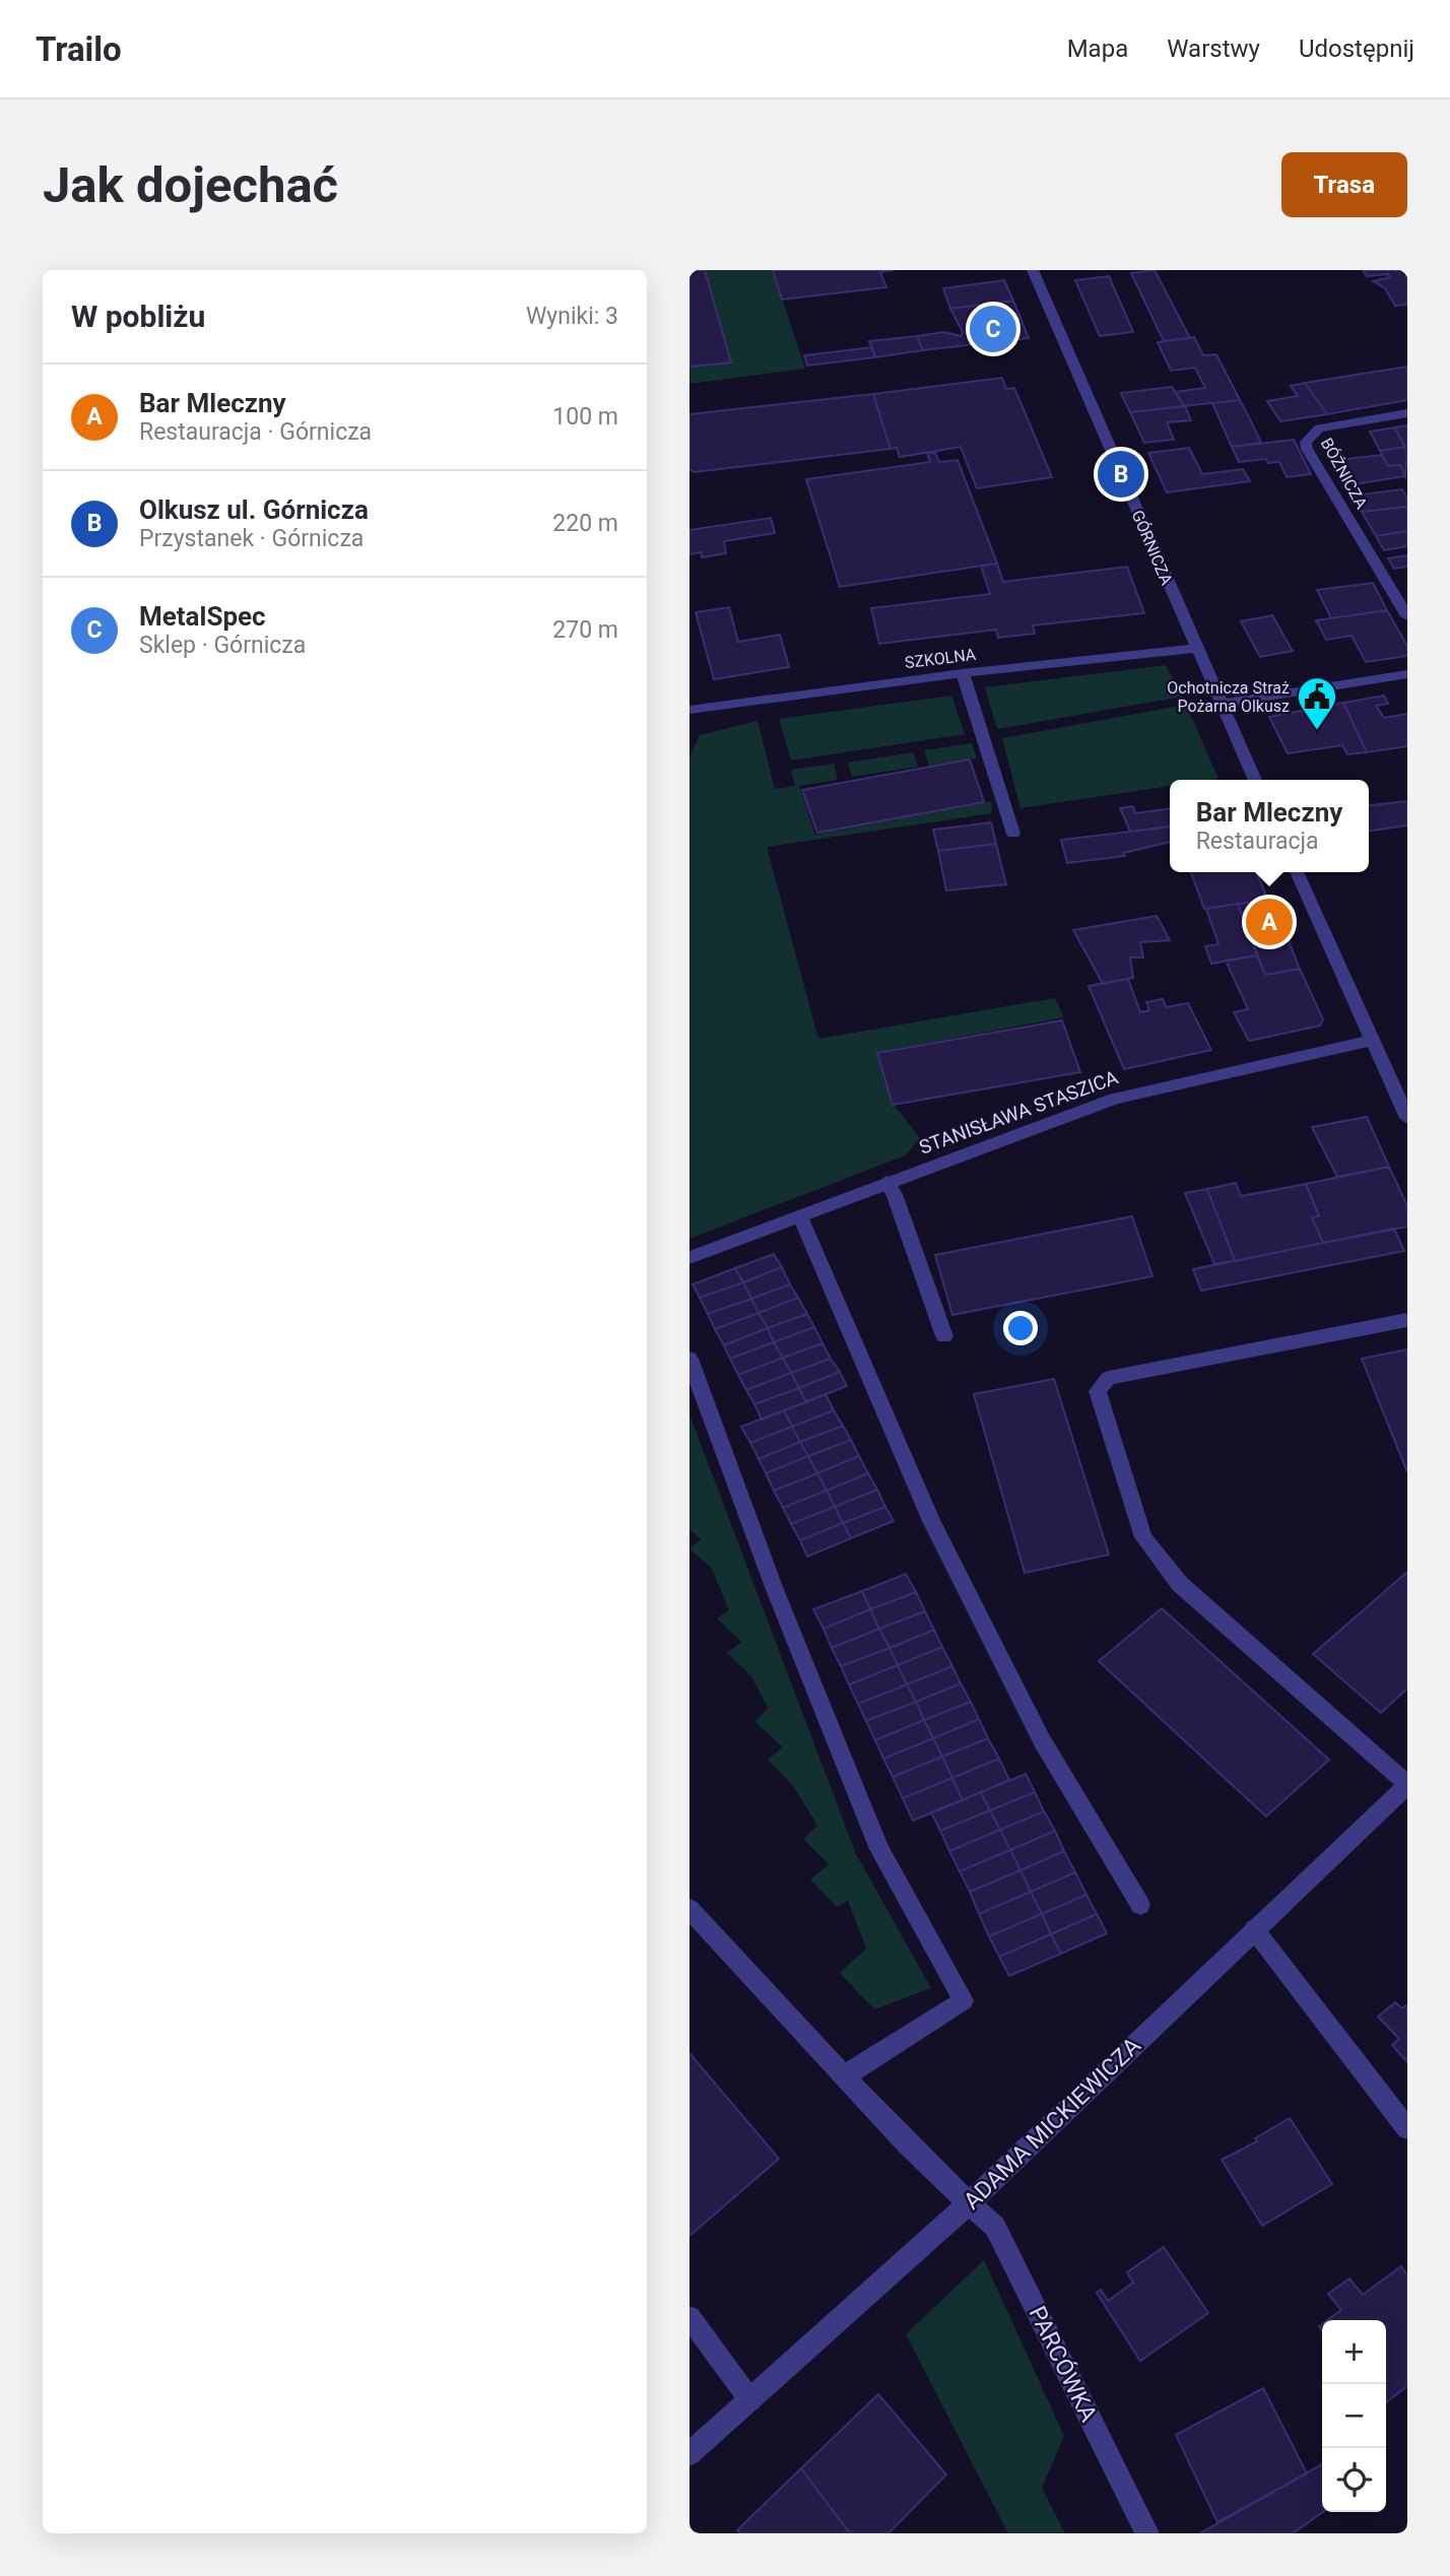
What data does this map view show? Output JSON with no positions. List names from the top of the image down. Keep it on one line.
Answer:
{"streets":{"street":["BÓŻNICZA","GÓRNICZA","SZKOLNA","STANISŁAWA STASZICA","ADAMA MICKIEWICZA","PARCÓWKA"]},"crossings":[["GÓRNICZA","SZKOLNA"],["ADAMA MICKIEWICZA","PARCÓWKA"]],"places":{"public building":["Ochotnicza Straż Pożarna Olkusz"]},"page":{"header":"Trailo","nav":["Mapa","Warstwy","Udostępnij"],"buttons":"Trasa","title":"Jak dojechać","heading":["W pobliżu","Wyniki: 3"],"pins":["C","B","A"],"list":[{"mark":"A","name":"Bar Mleczny","note":"Restauracja · Górnicza","value":"100 m"},{"mark":"B","name":"Olkusz ul. Górnicza","note":"Przystanek · Górnicza","value":"220 m"},{"mark":"C","name":"MetalSpec","note":"Sklep · Górnicza","value":"270 m"}],"popup":["Bar Mleczny","Restauracja"],"map_buttons":["+","−"]}}
